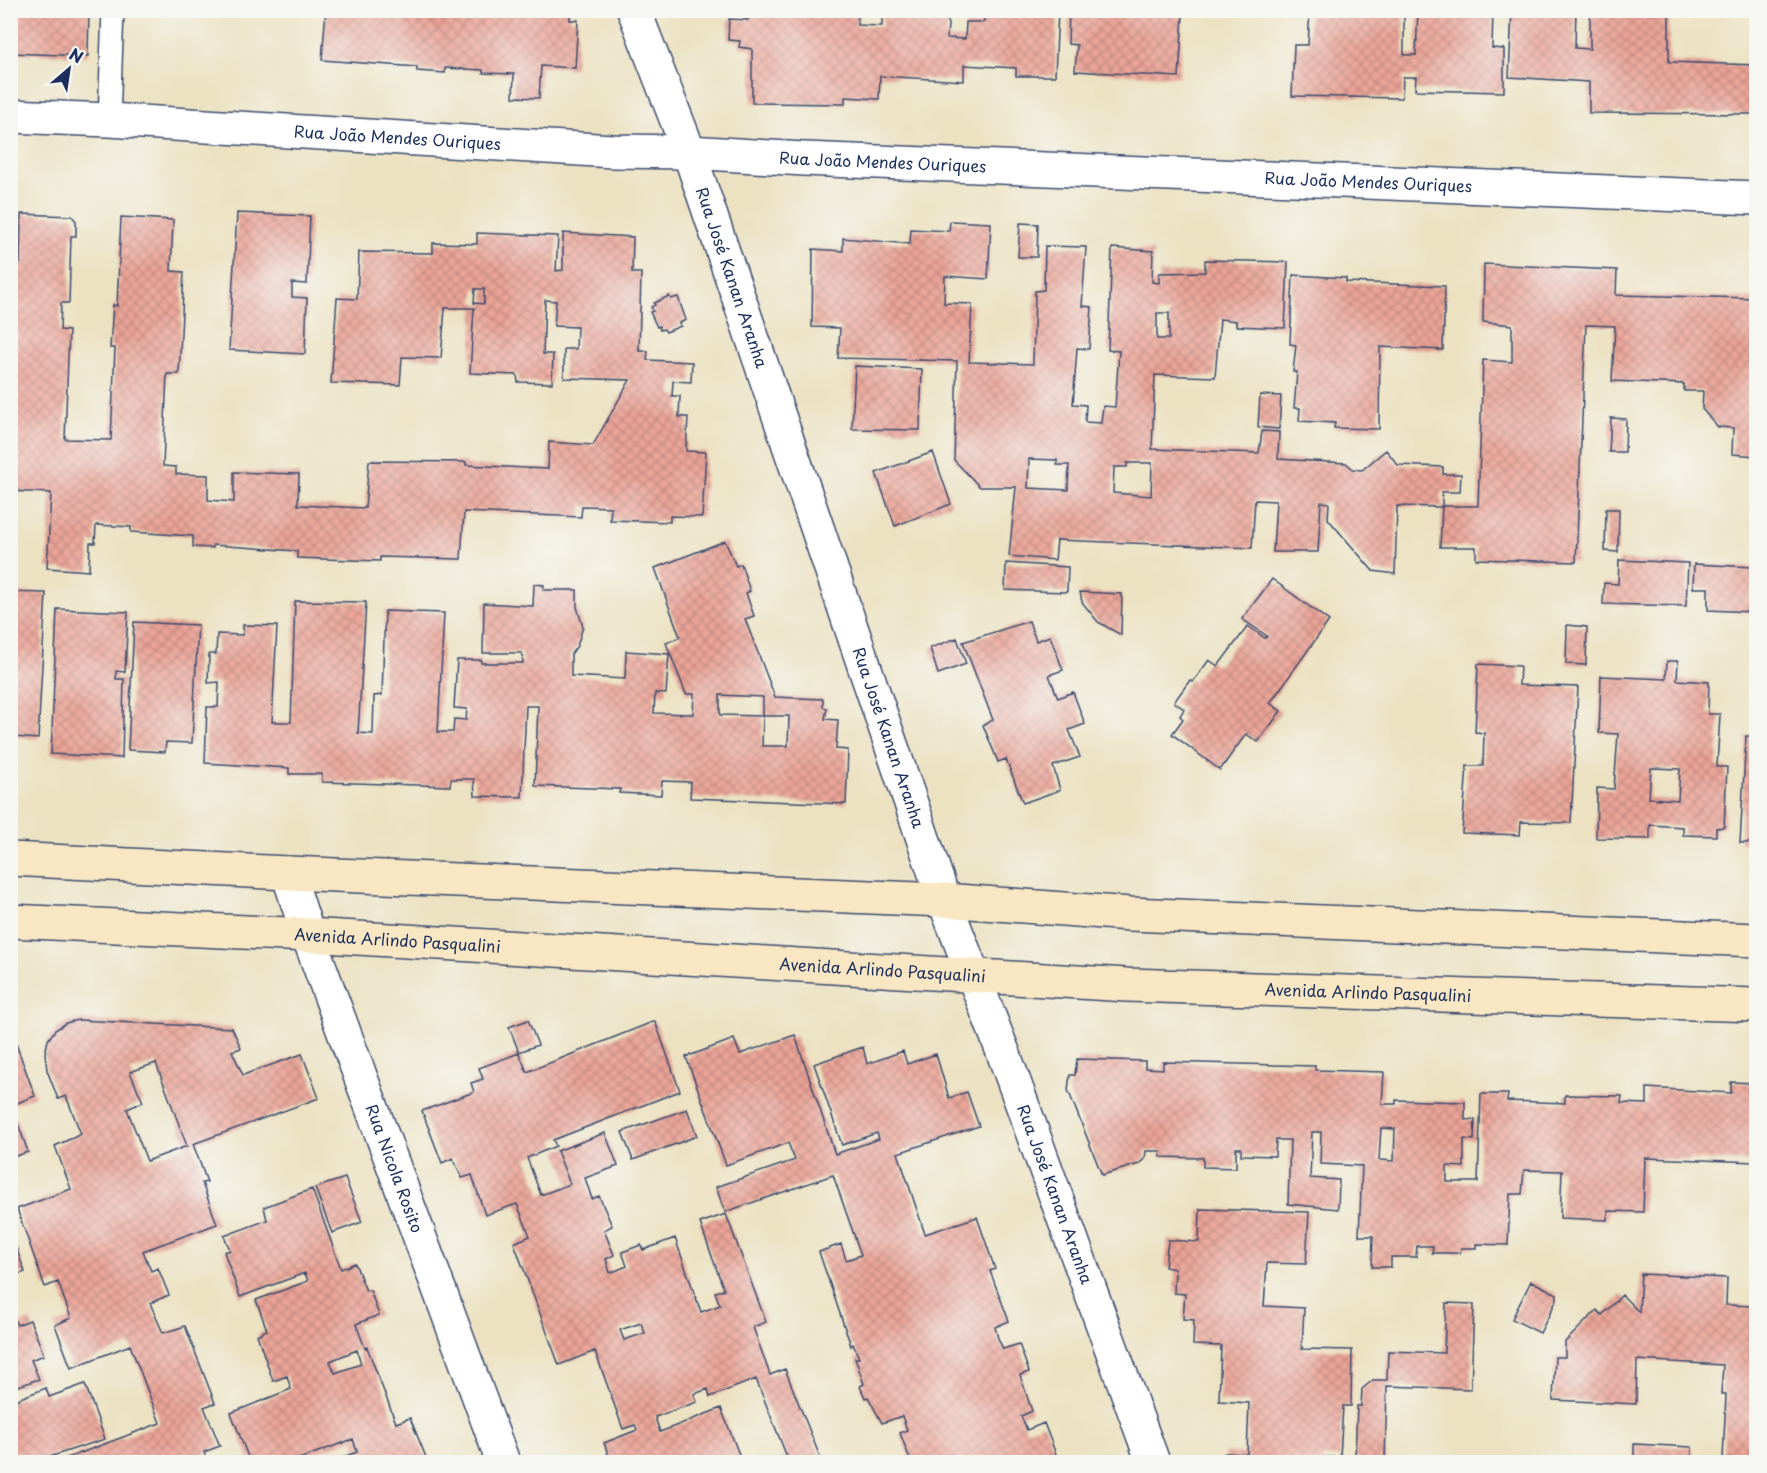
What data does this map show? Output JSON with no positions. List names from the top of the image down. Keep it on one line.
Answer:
{"streets":{"street":["Rua João Mendes Ouriques","Rua José Kanan Aranha","Avenida Arlindo Pasqualini","Rua Nicola Rosito"]},"crossings":[["Rua João Mendes Ouriques","Rua José Kanan Aranha"],["Rua José Kanan Aranha","Avenida Arlindo Pasqualini"],["Avenida Arlindo Pasqualini","Rua Nicola Rosito"]],"north":"top right"}
